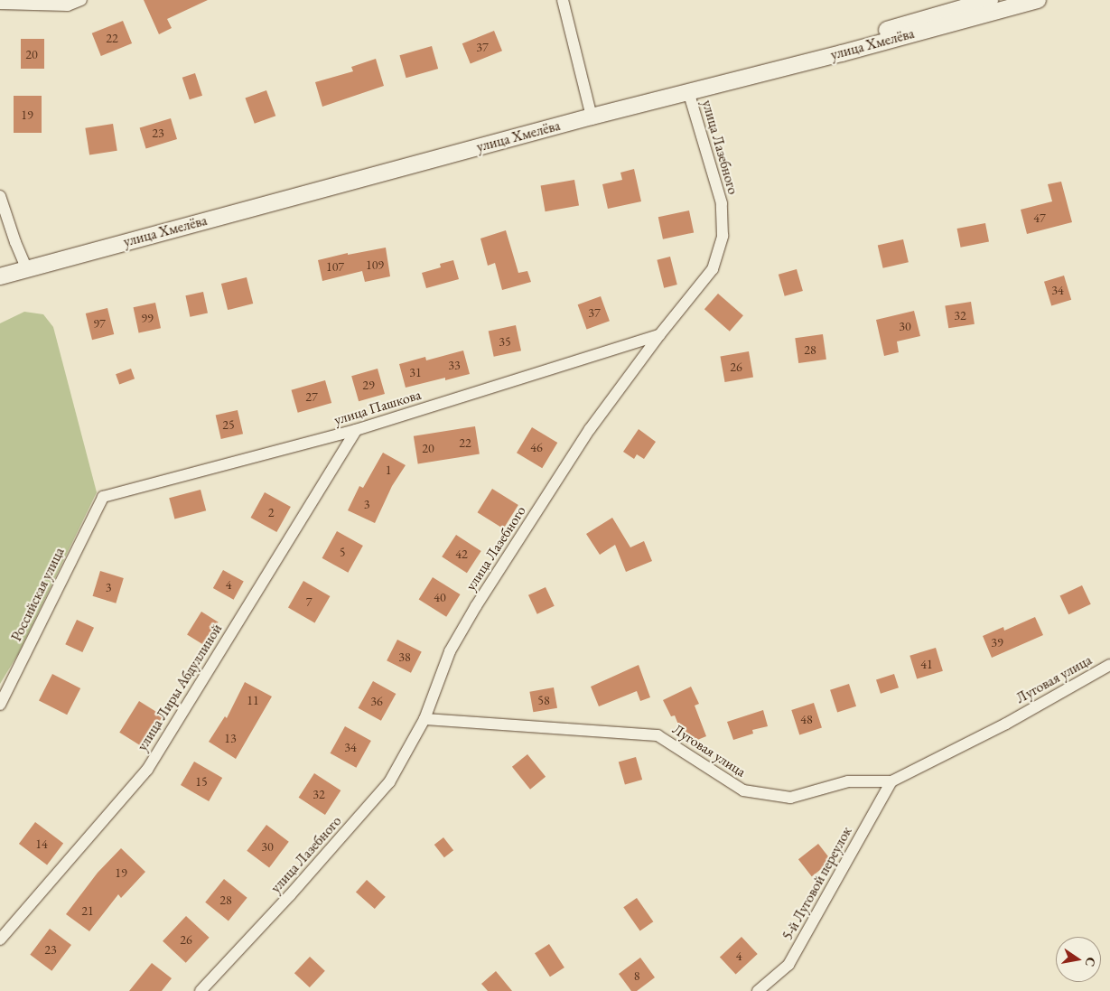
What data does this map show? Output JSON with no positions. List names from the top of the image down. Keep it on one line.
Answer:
{"streets":{"main road":["улица Хмелёва"],"street":["улица Лазебного","улица Пашкова","Российская улица","Луговая улица","улица Лиры Абдуллиной","5-й Луговой переулок"]},"crossings":[["улица Хмелёва","улица Лазебного"],["улица Лазебного","улица Пашкова"],["улица Лазебного","Луговая улица"],["улица Пашкова","Российская улица"],["улица Пашкова","улица Лиры Абдуллиной"],["Луговая улица","5-й Луговой переулок"]],"house_numbers":["22","37","20","19","23","47","109","107","34","37","32","99","97","30","35","28","33","26","31","29","27","25","22","46","20","1","3","2","5","42","4","3","40","7","39","38","41","11","58","36","48","13","34","15","32","14","30","19","28","21","26","23","4","8"],"north":"right"}
